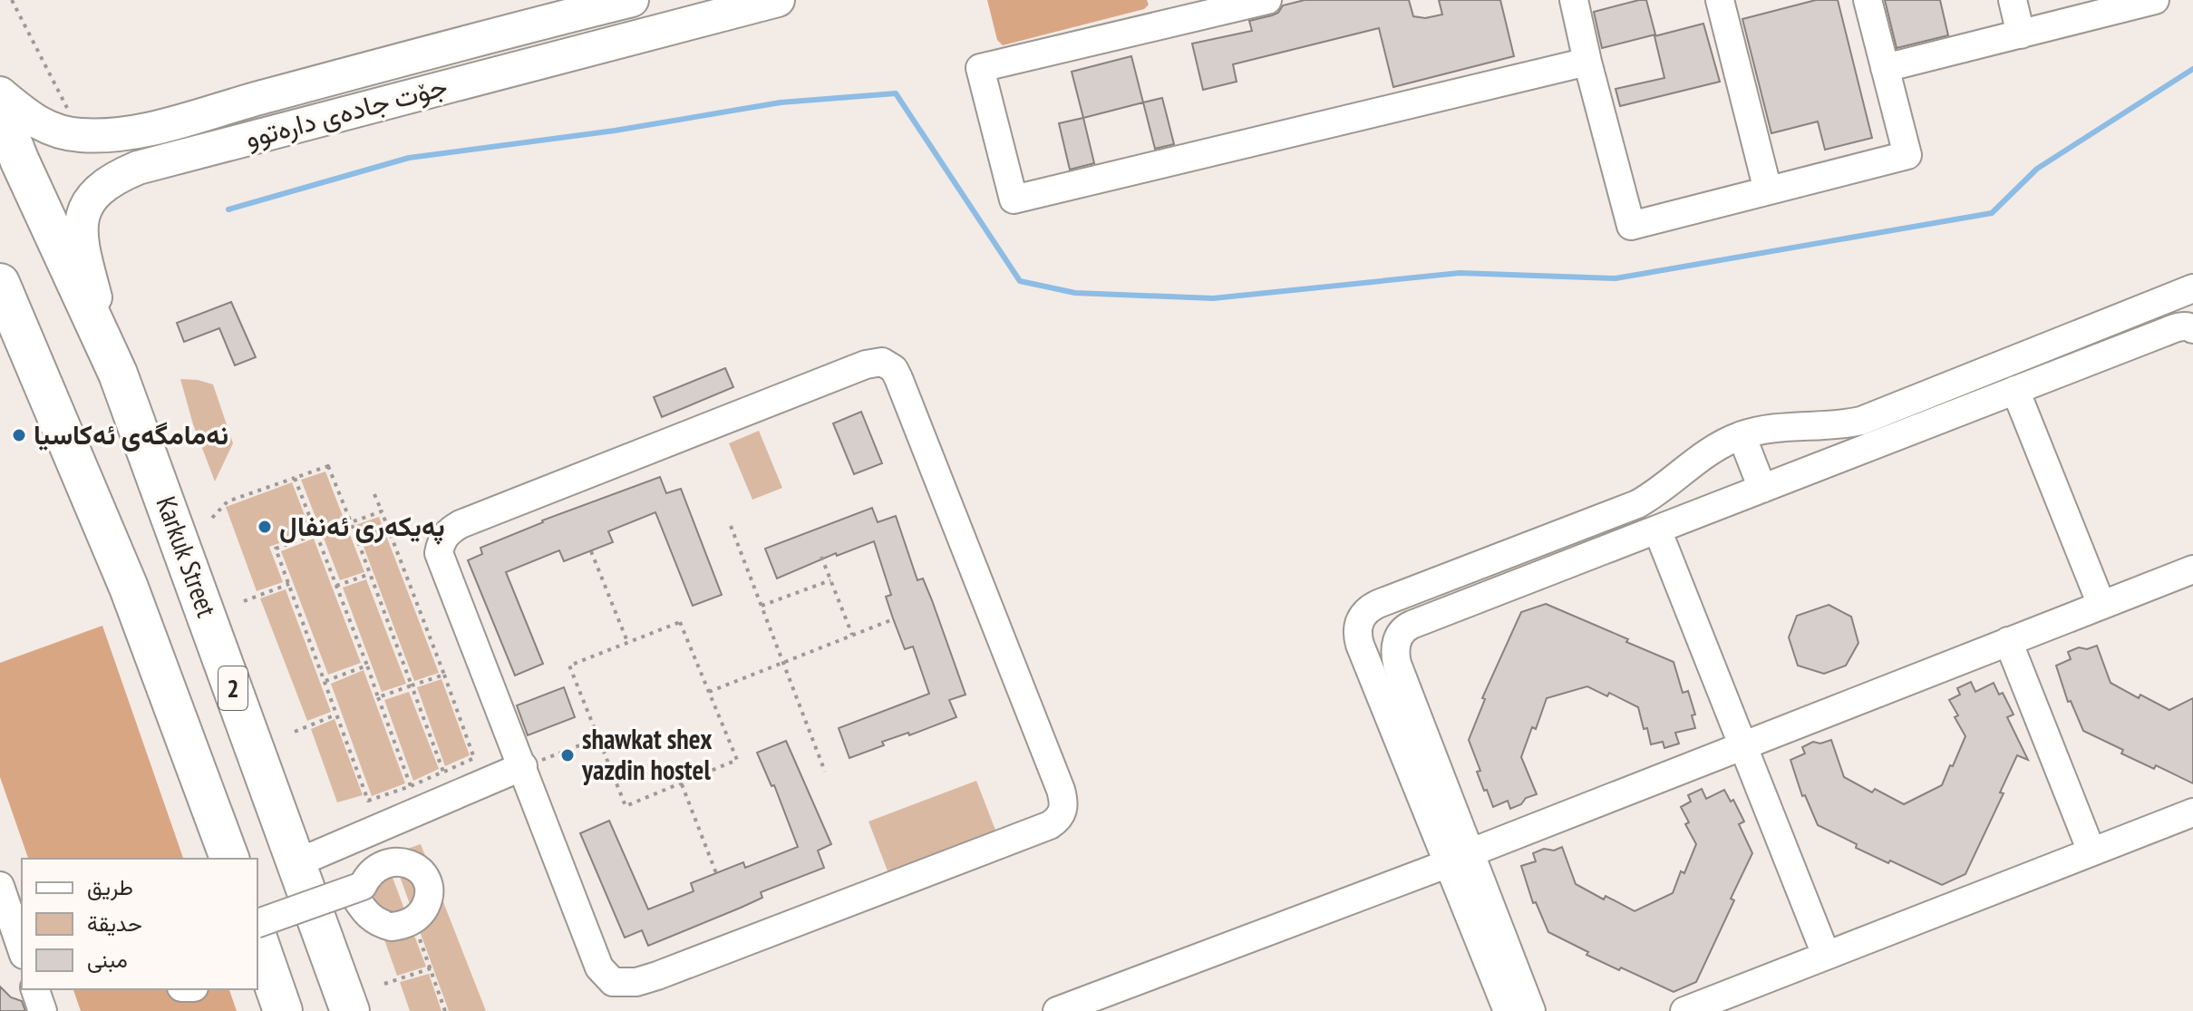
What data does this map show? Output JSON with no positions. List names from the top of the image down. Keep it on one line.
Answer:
{"streets":{"highway":["Karkuk Street","2"],"main road":["جۆت جادەی دارەتوو"]},"crossings":[["جۆت جادەی دارەتوو","Karkuk Street"]],"places":["نەمامگەی ئەکاسیا","پەیکەری ئەنفال","shawkat shex yazdin hostel"],"legend":["طريق","حديقة","مبنى"]}
